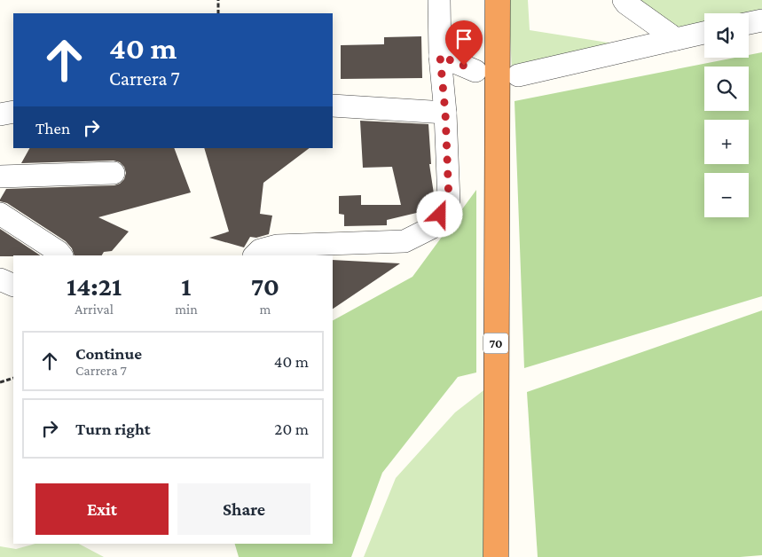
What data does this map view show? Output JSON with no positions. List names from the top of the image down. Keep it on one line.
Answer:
{"streets":{"highway":["70"]},"page":{"map_buttons":["+","−"],"turn":["40 m","Carrera 7"],"then":"Then","eta":["14:21","Arrival","1","min","70","m"],"list":[{"name":"Continue","note":"Carrera 7","value":"40 m"},{"name":"Turn right","value":"20 m"}],"buttons":["Exit","Share"]}}
